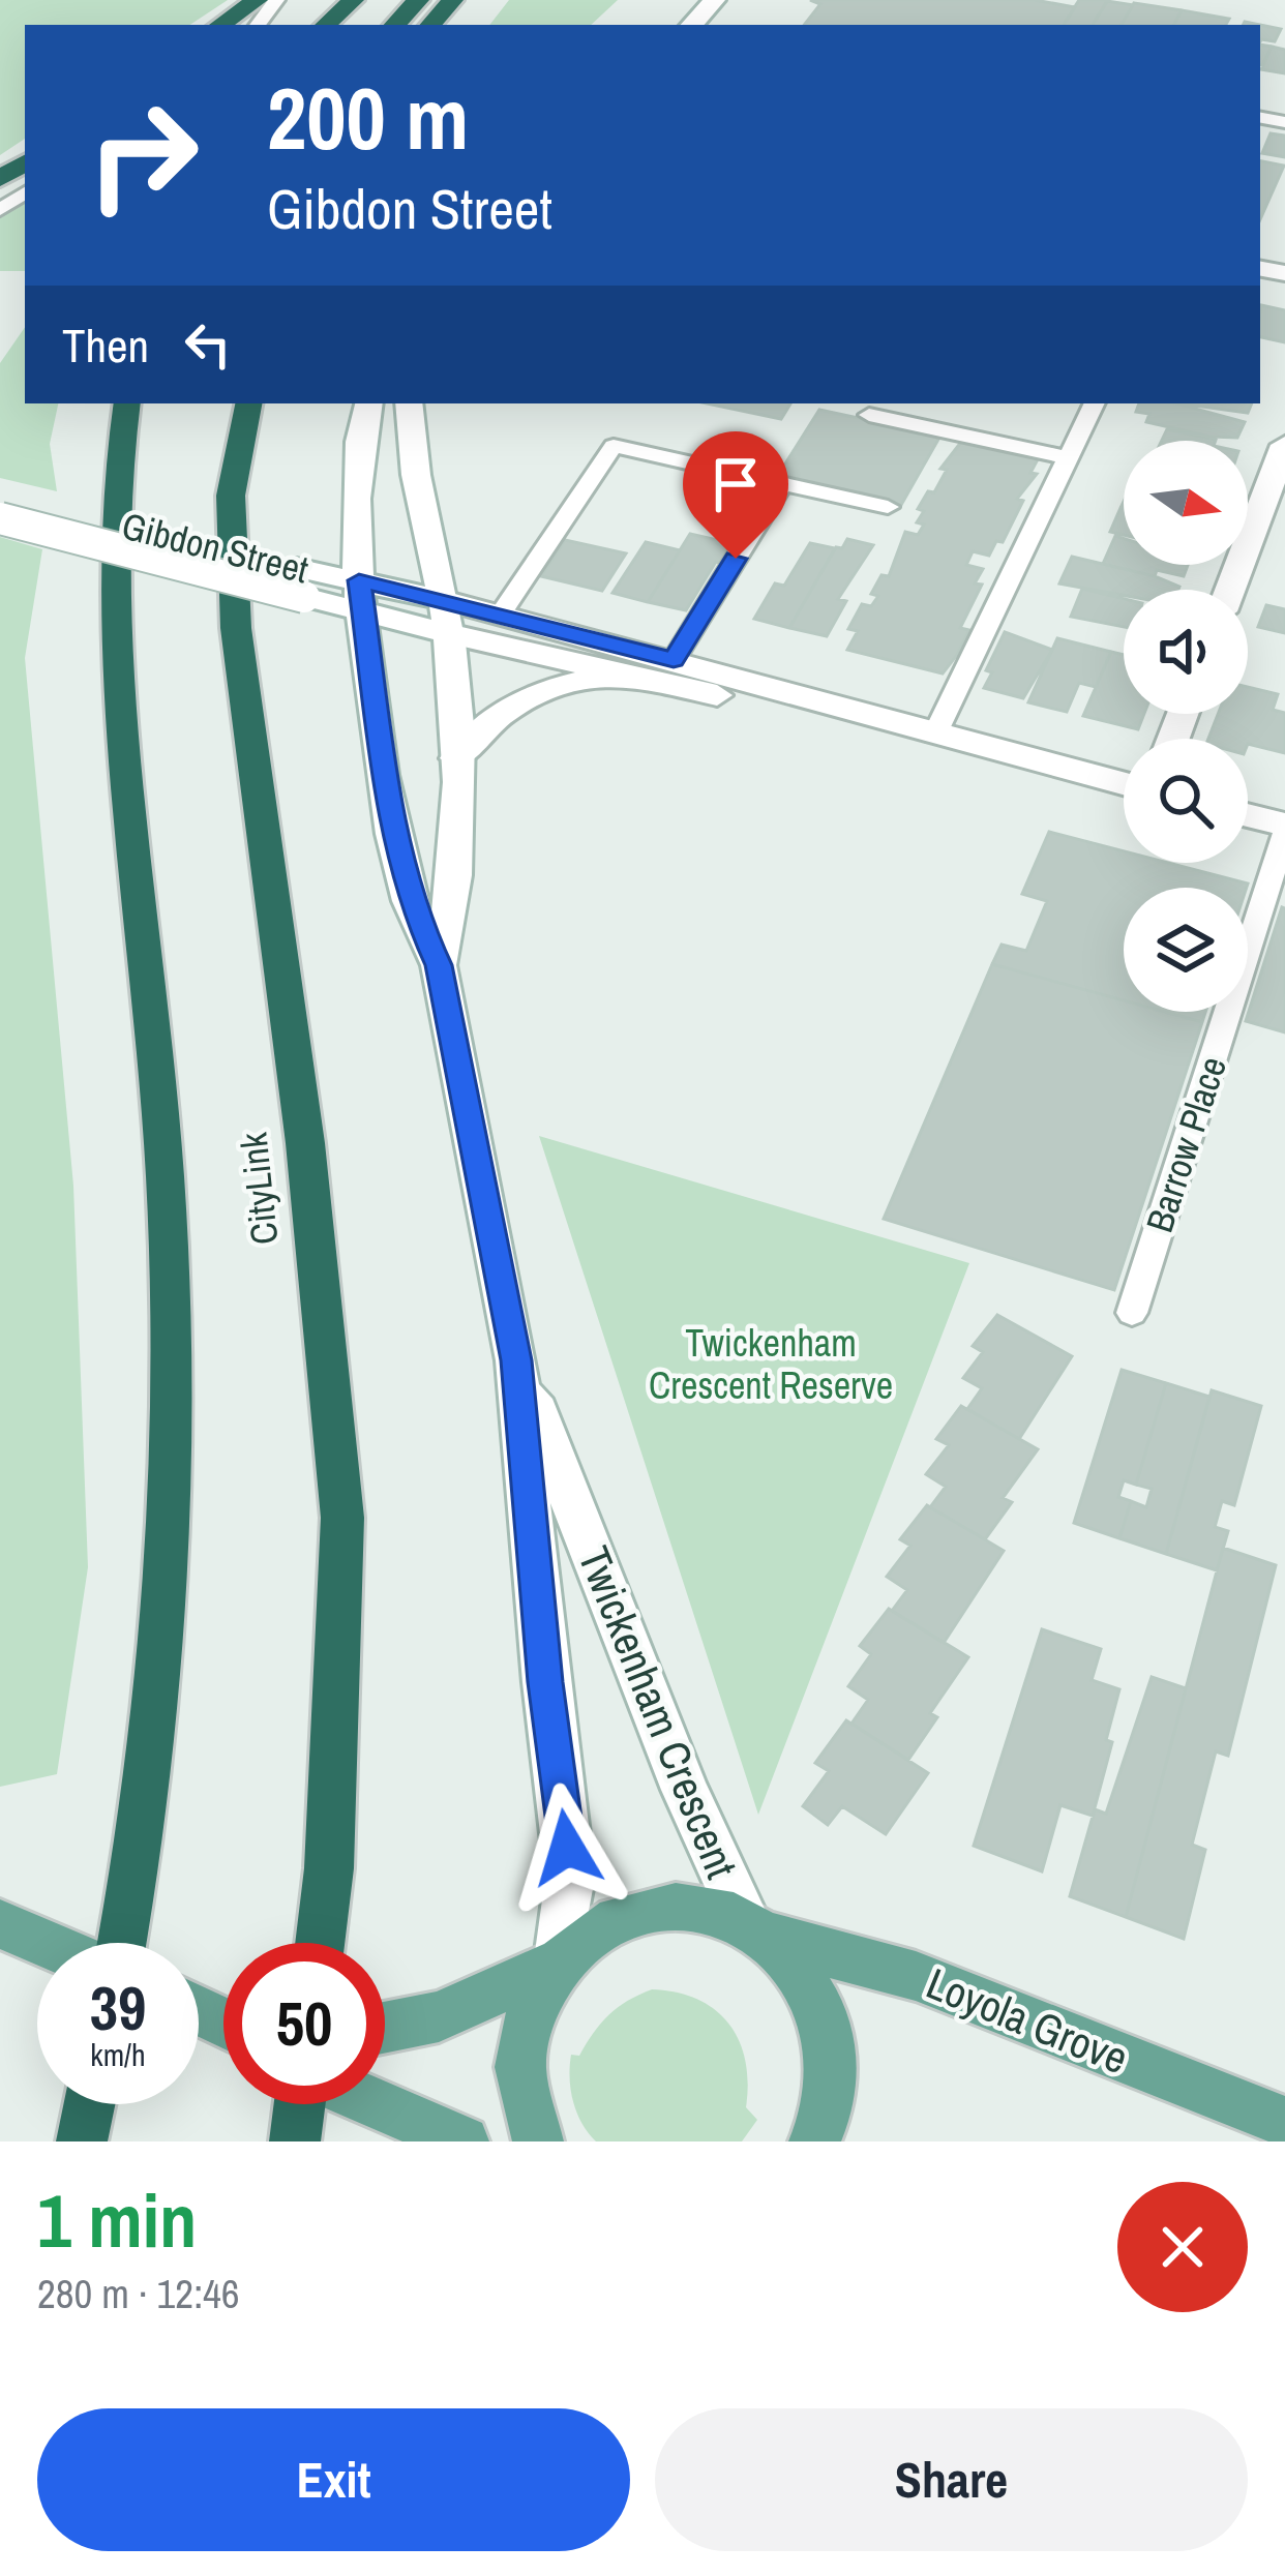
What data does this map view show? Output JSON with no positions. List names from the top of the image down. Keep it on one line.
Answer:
{"streets":{"highway":["CityLink"],"main road":["Gibdon Street","Twickenham Crescent","Loyola Grove"],"lane":["Barrow Place"]},"crossings":[["Gibdon Street","Twickenham Crescent"],["Twickenham Crescent","Loyola Grove"]],"parks":["Twickenham Crescent Reserve"],"north":"right","page":{"turn":["200 m","Gibdon Street"],"then":"Then","speed":"39 km/h","limit":"50","heading":["1 min","280 m · 12:46"],"buttons":["Exit","Share"]}}
